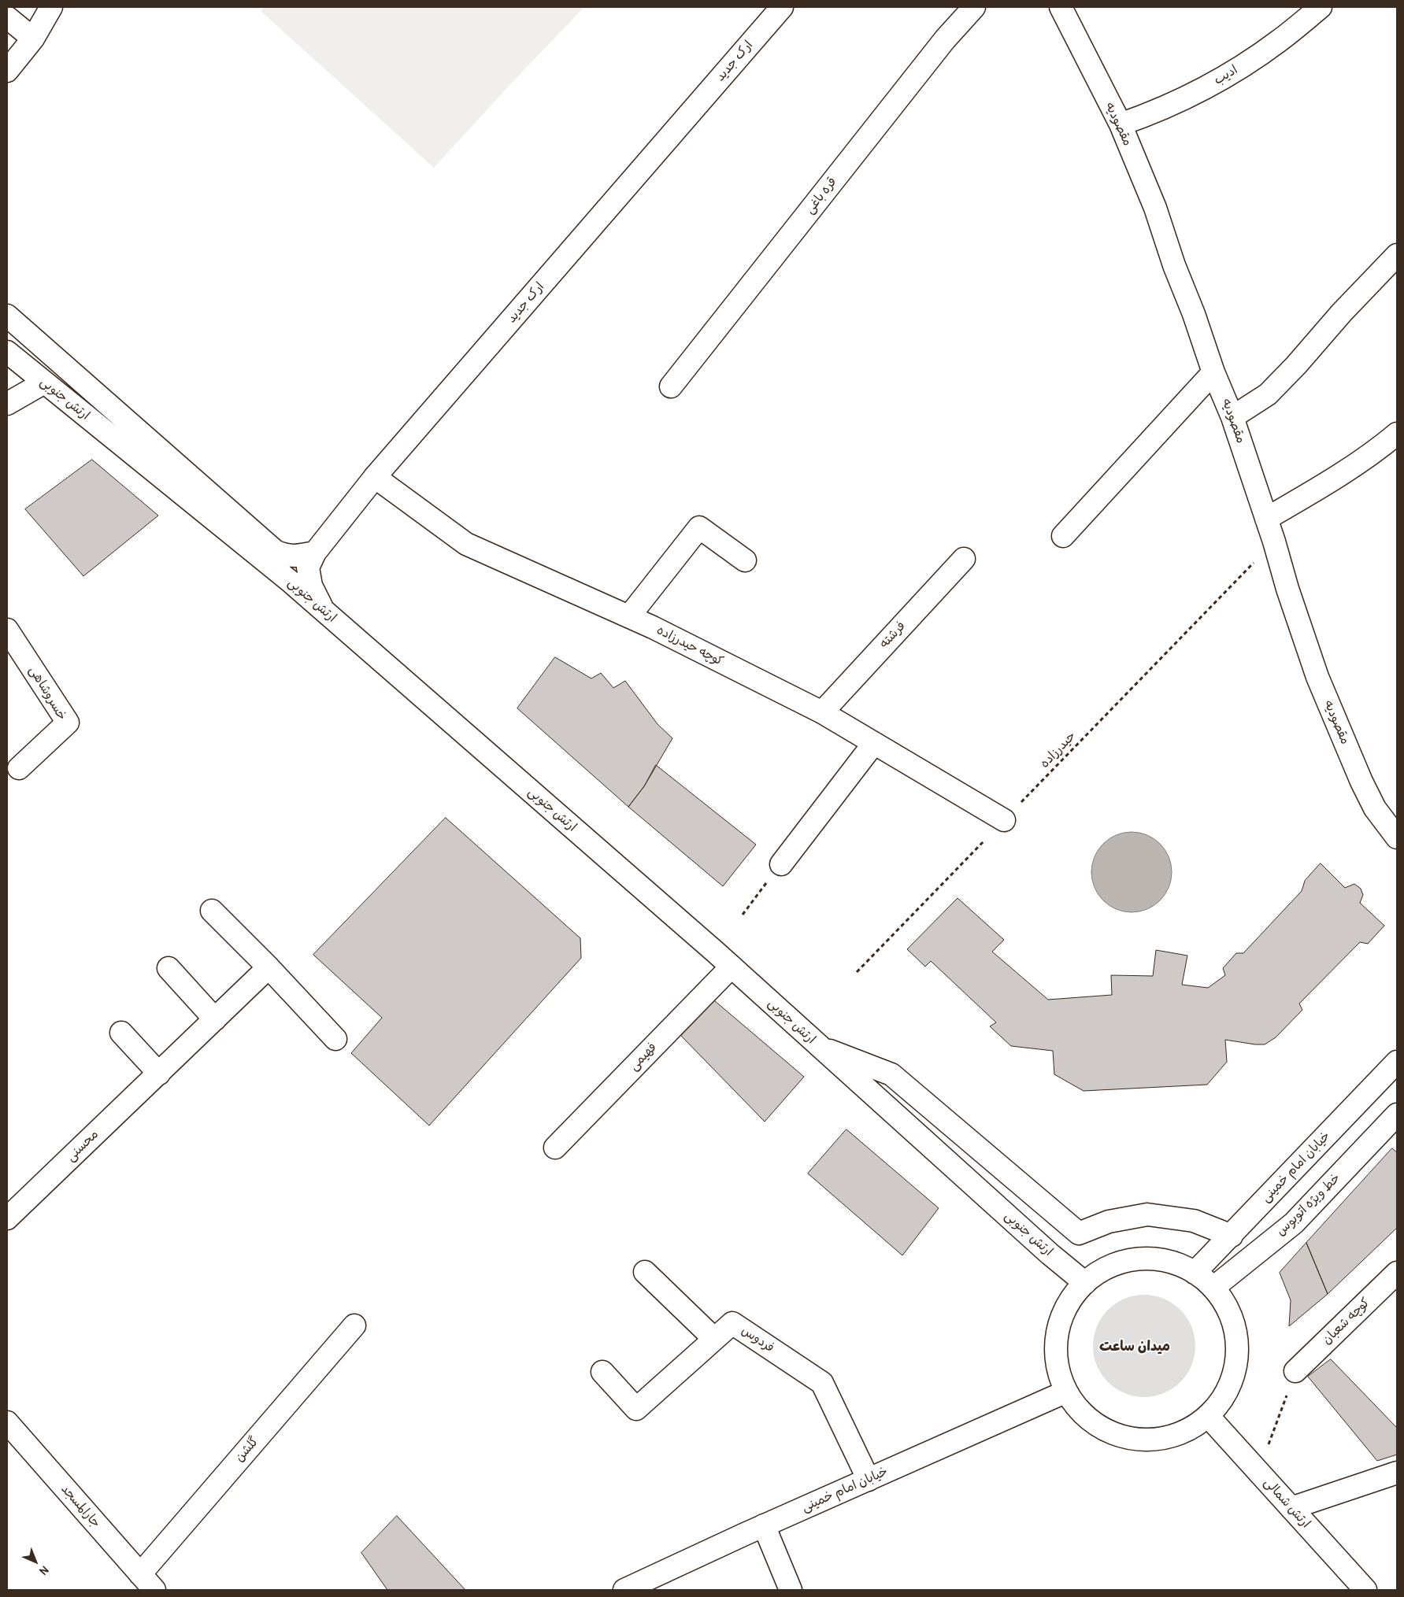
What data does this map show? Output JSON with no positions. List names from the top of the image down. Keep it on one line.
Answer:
{"streets":{"street":["ارک جدید","ادیب","مقصودیه","قره باغی","ارتش جنوبی","فرشته","کوچه حیدرزاده","خسروشاهی","فهیمی","محسنی","خیابان امام خمینی","خط ویژه اتوبوس","کوچه شعبان","فردوس","گلشن","ارتش شمالی","جارالمسجد"],"path":["حیدرزاده"]},"crossings":[["ارک جدید","ارتش جنوبی"],["ارک جدید","کوچه حیدرزاده"],["ادیب","مقصودیه"],["مقصودیه","حیدرزاده"],["ارتش جنوبی","فهیمی"],["فرشته","کوچه حیدرزاده"],["کوچه حیدرزاده","حیدرزاده"],["خیابان امام خمینی","فردوس"],["گلشن","جارالمسجد"]],"districts":["میدان ساعت"],"north":"bottom right"}
